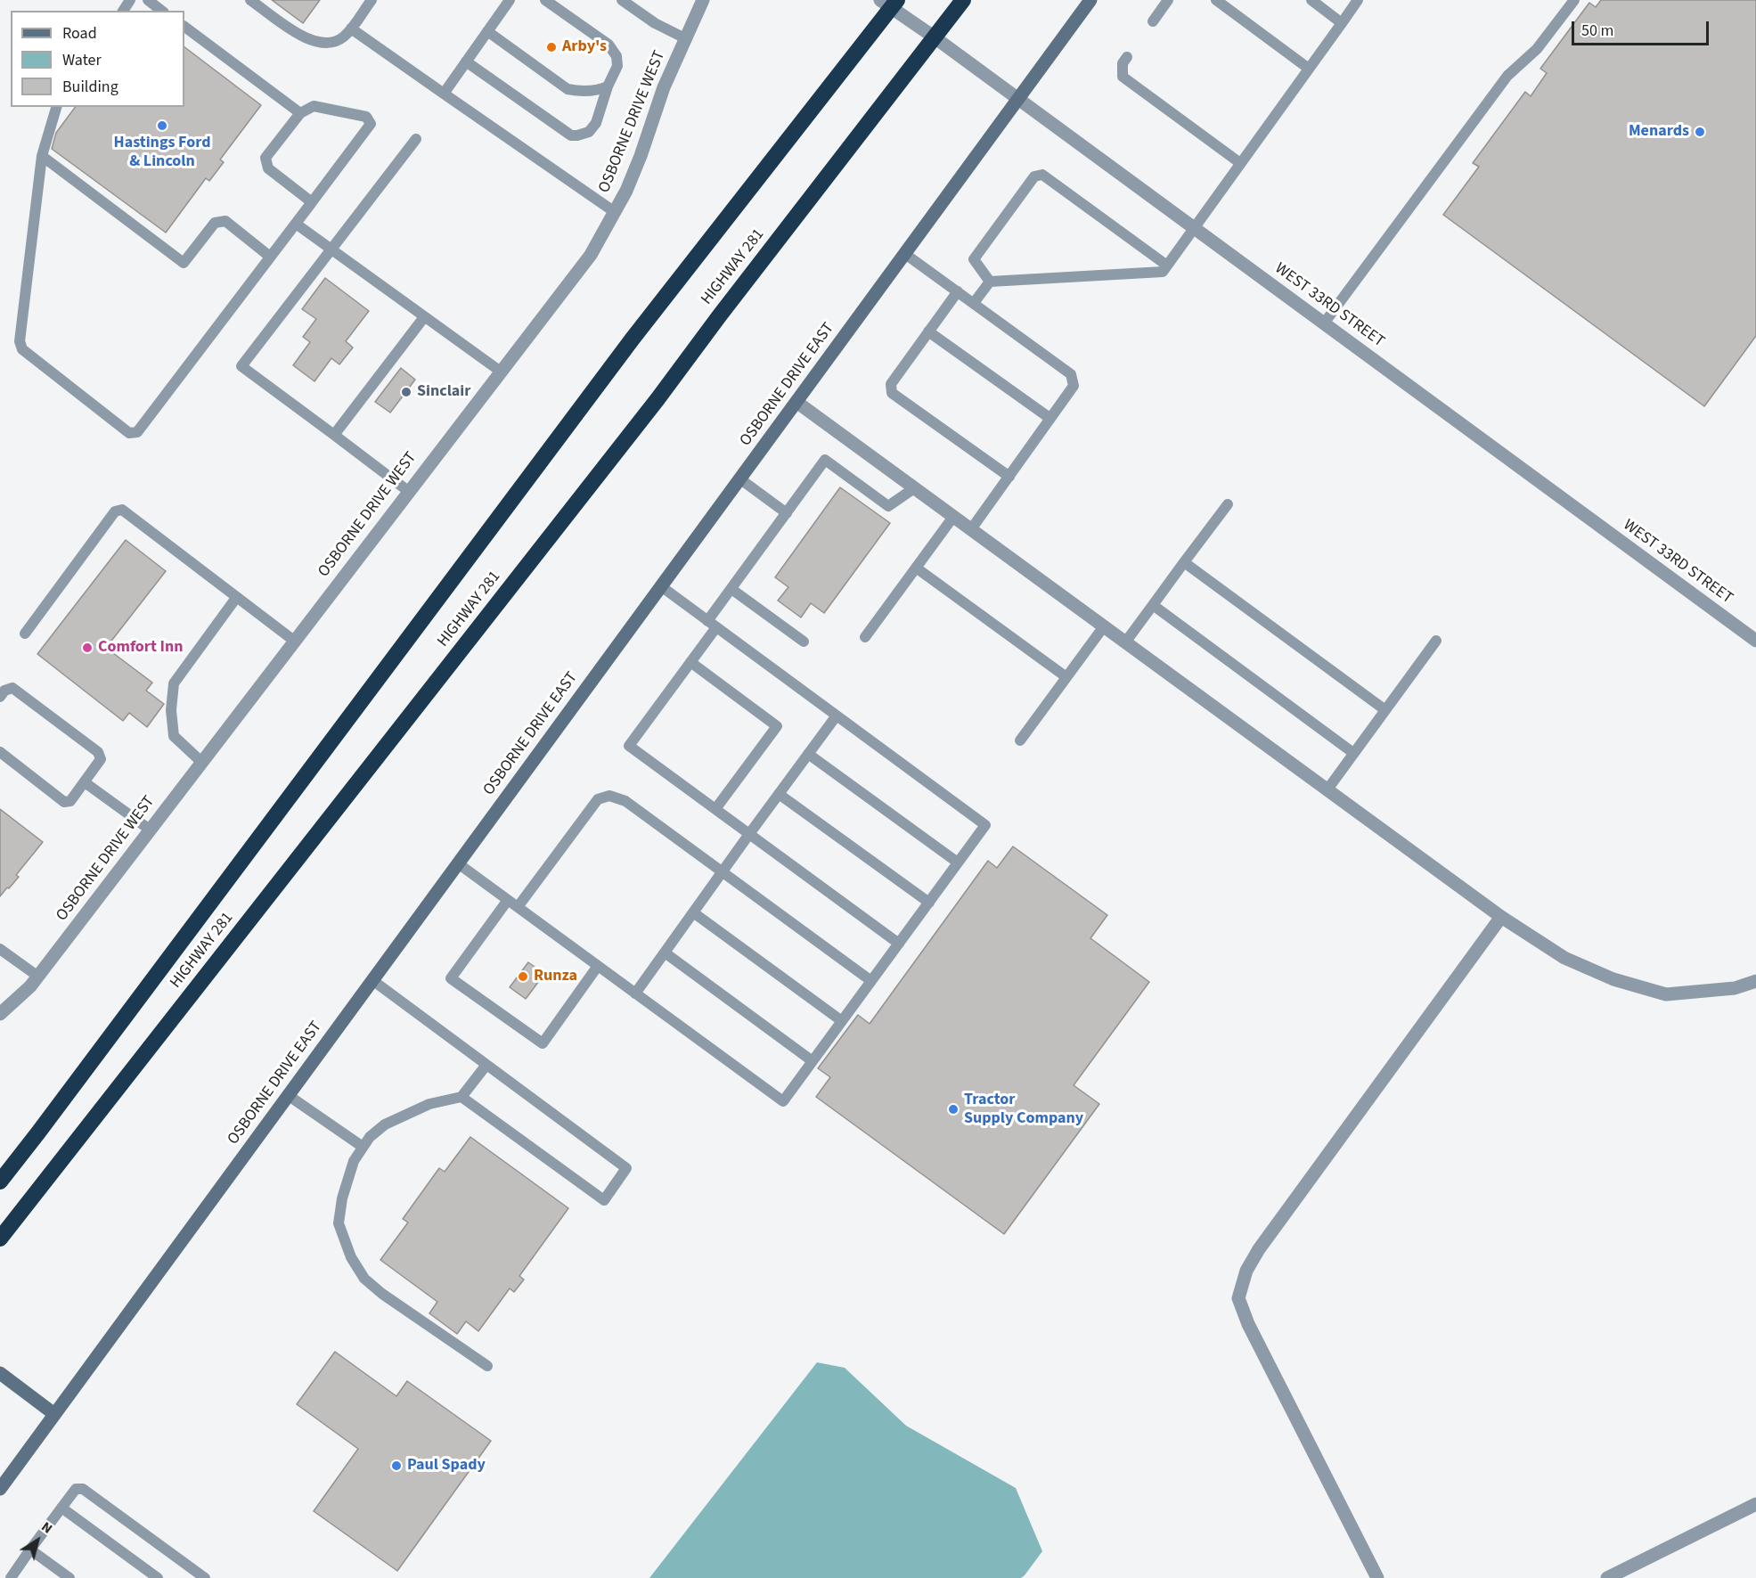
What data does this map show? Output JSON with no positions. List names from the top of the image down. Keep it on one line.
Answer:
{"streets":{"highway":["HIGHWAY 281"],"street":["OSBORNE DRIVE WEST","WEST 33RD STREET","OSBORNE DRIVE EAST"]},"crossings":[["HIGHWAY 281","WEST 33RD STREET"],["WEST 33RD STREET","OSBORNE DRIVE EAST"]],"places":["Arby's","Hastings Ford & Lincoln","Menards","Sinclair","Comfort Inn","Runza","Tractor Supply Company","Paul Spady"],"legend":["Road","Water","Building"],"scale_bar":"50 m","north":"top right"}
